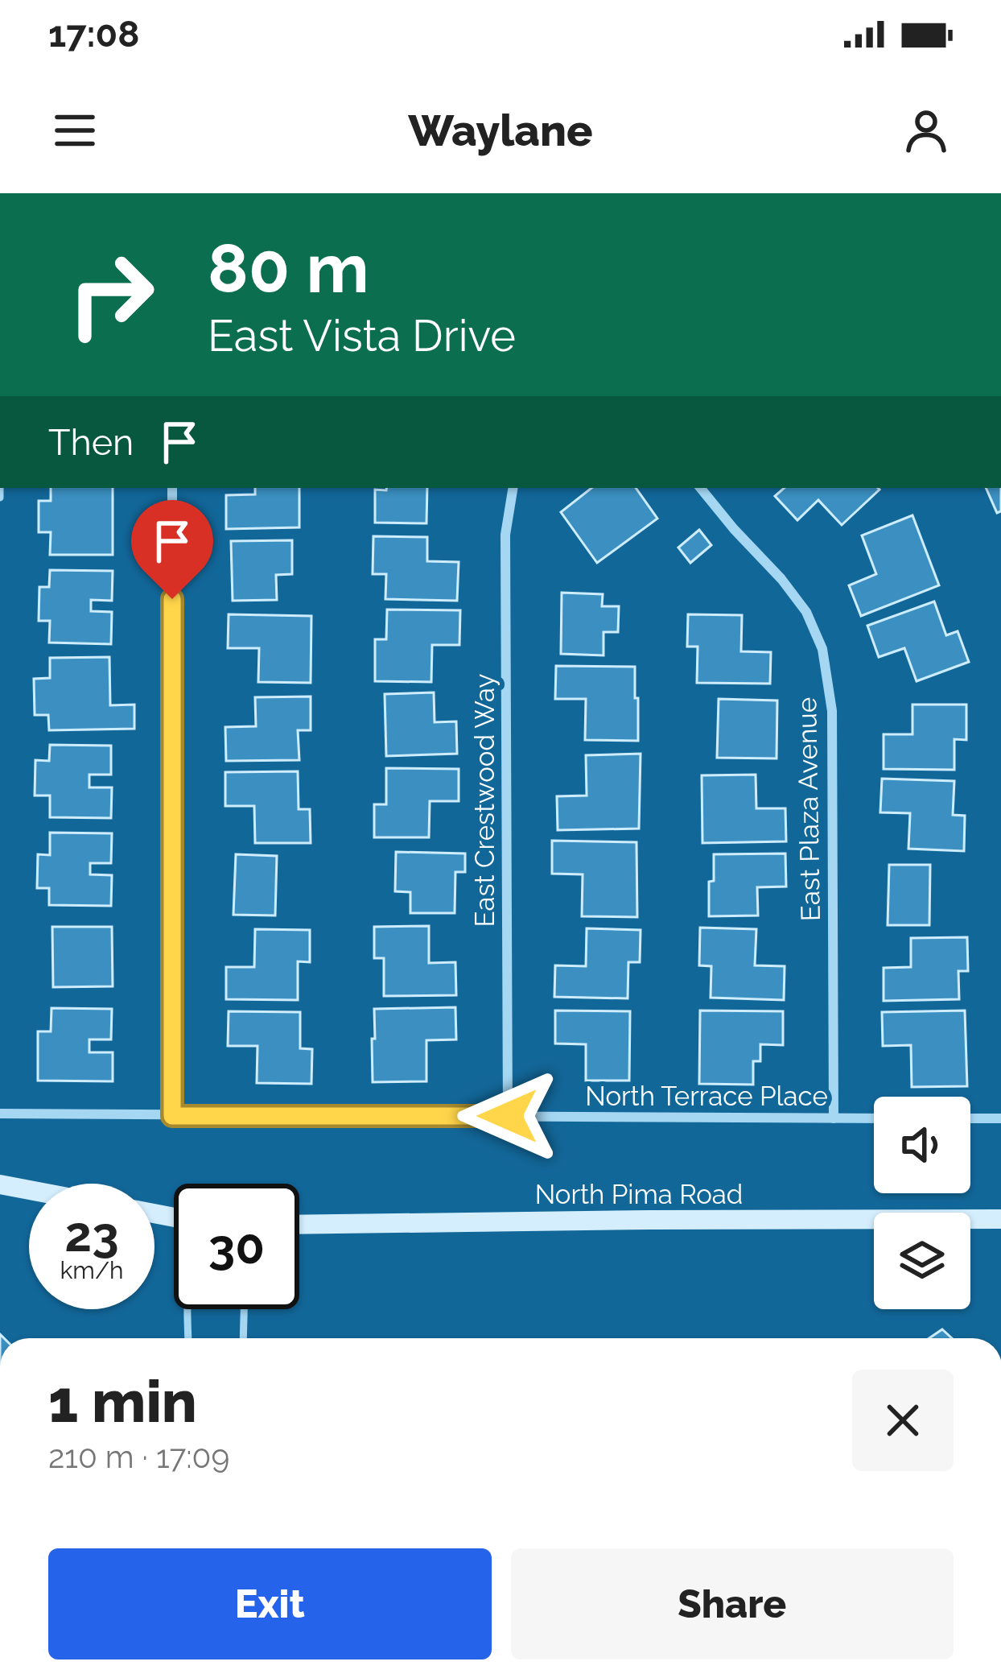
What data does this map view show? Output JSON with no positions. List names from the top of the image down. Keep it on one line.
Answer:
{"streets":{"main road":["North Pima Road"],"street":["East Crestwood Way","East Plaza Avenue","North Terrace Place"]},"crossings":[["East Crestwood Way","North Terrace Place"],["East Plaza Avenue","North Terrace Place"]],"page":{"status":"17:08","header":"Waylane","turn":["80 m","East Vista Drive"],"then":"Then","speed":"23 km/h","limit":"30","heading":["1 min","210 m · 17:09"],"buttons":["Exit","Share"]}}
